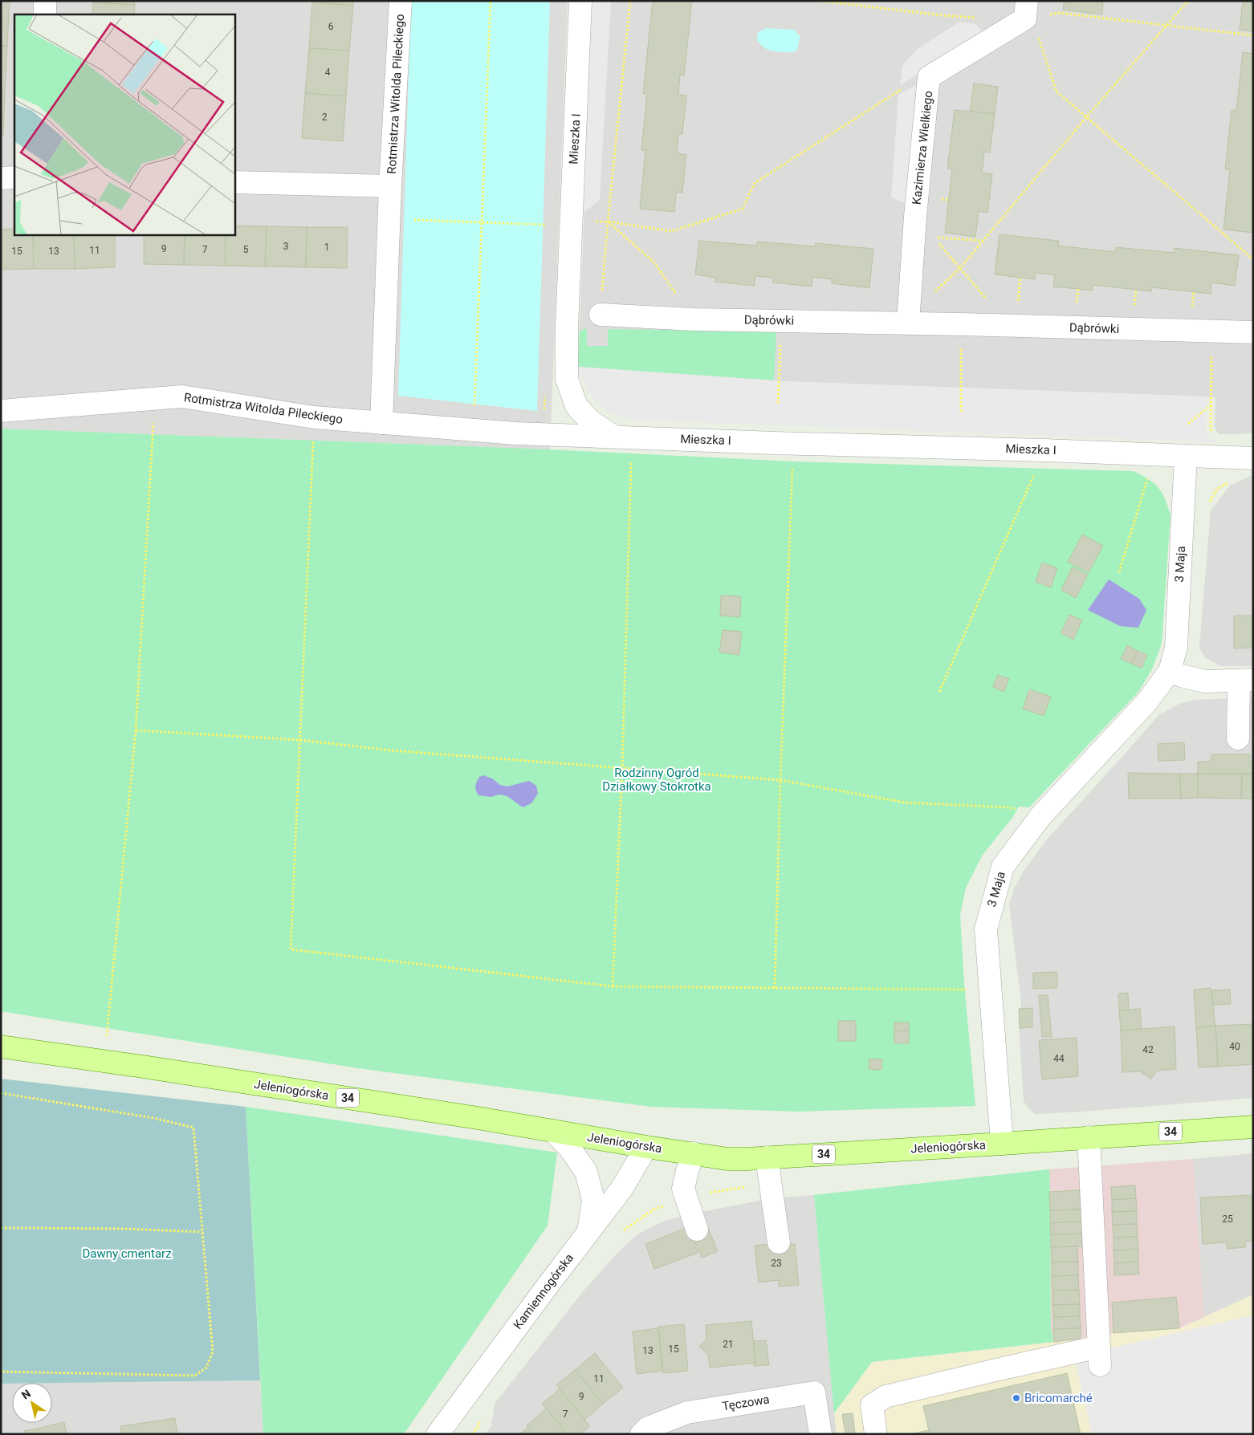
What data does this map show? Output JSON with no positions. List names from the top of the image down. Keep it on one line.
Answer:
{"streets":{"main road":["Jeleniogórska","34"],"street":["Rotmistrza Witolda Pileckiego","Mieszka I","Kazimierza Wielkiego","Dąbrówki","3 Maja","Kamiennogórska","Tęczowa"]},"crossings":[["Rotmistrza Witolda Pileckiego","Mieszka I"],["Mieszka I","3 Maja"],["Kazimierza Wielkiego","Dąbrówki"],["3 Maja","Jeleniogórska"],["Jeleniogórska","Kamiennogórska"]],"parks":["Rodzinny Ogród Działkowy Stokrotka","Dawny cmentarz"],"places":["Bricomarché"],"house_numbers":["6","4","2","3","1","9","7","5","11","15","13","40","42","44","25","23","21","15","13","11","9","7"],"north":"top left"}
